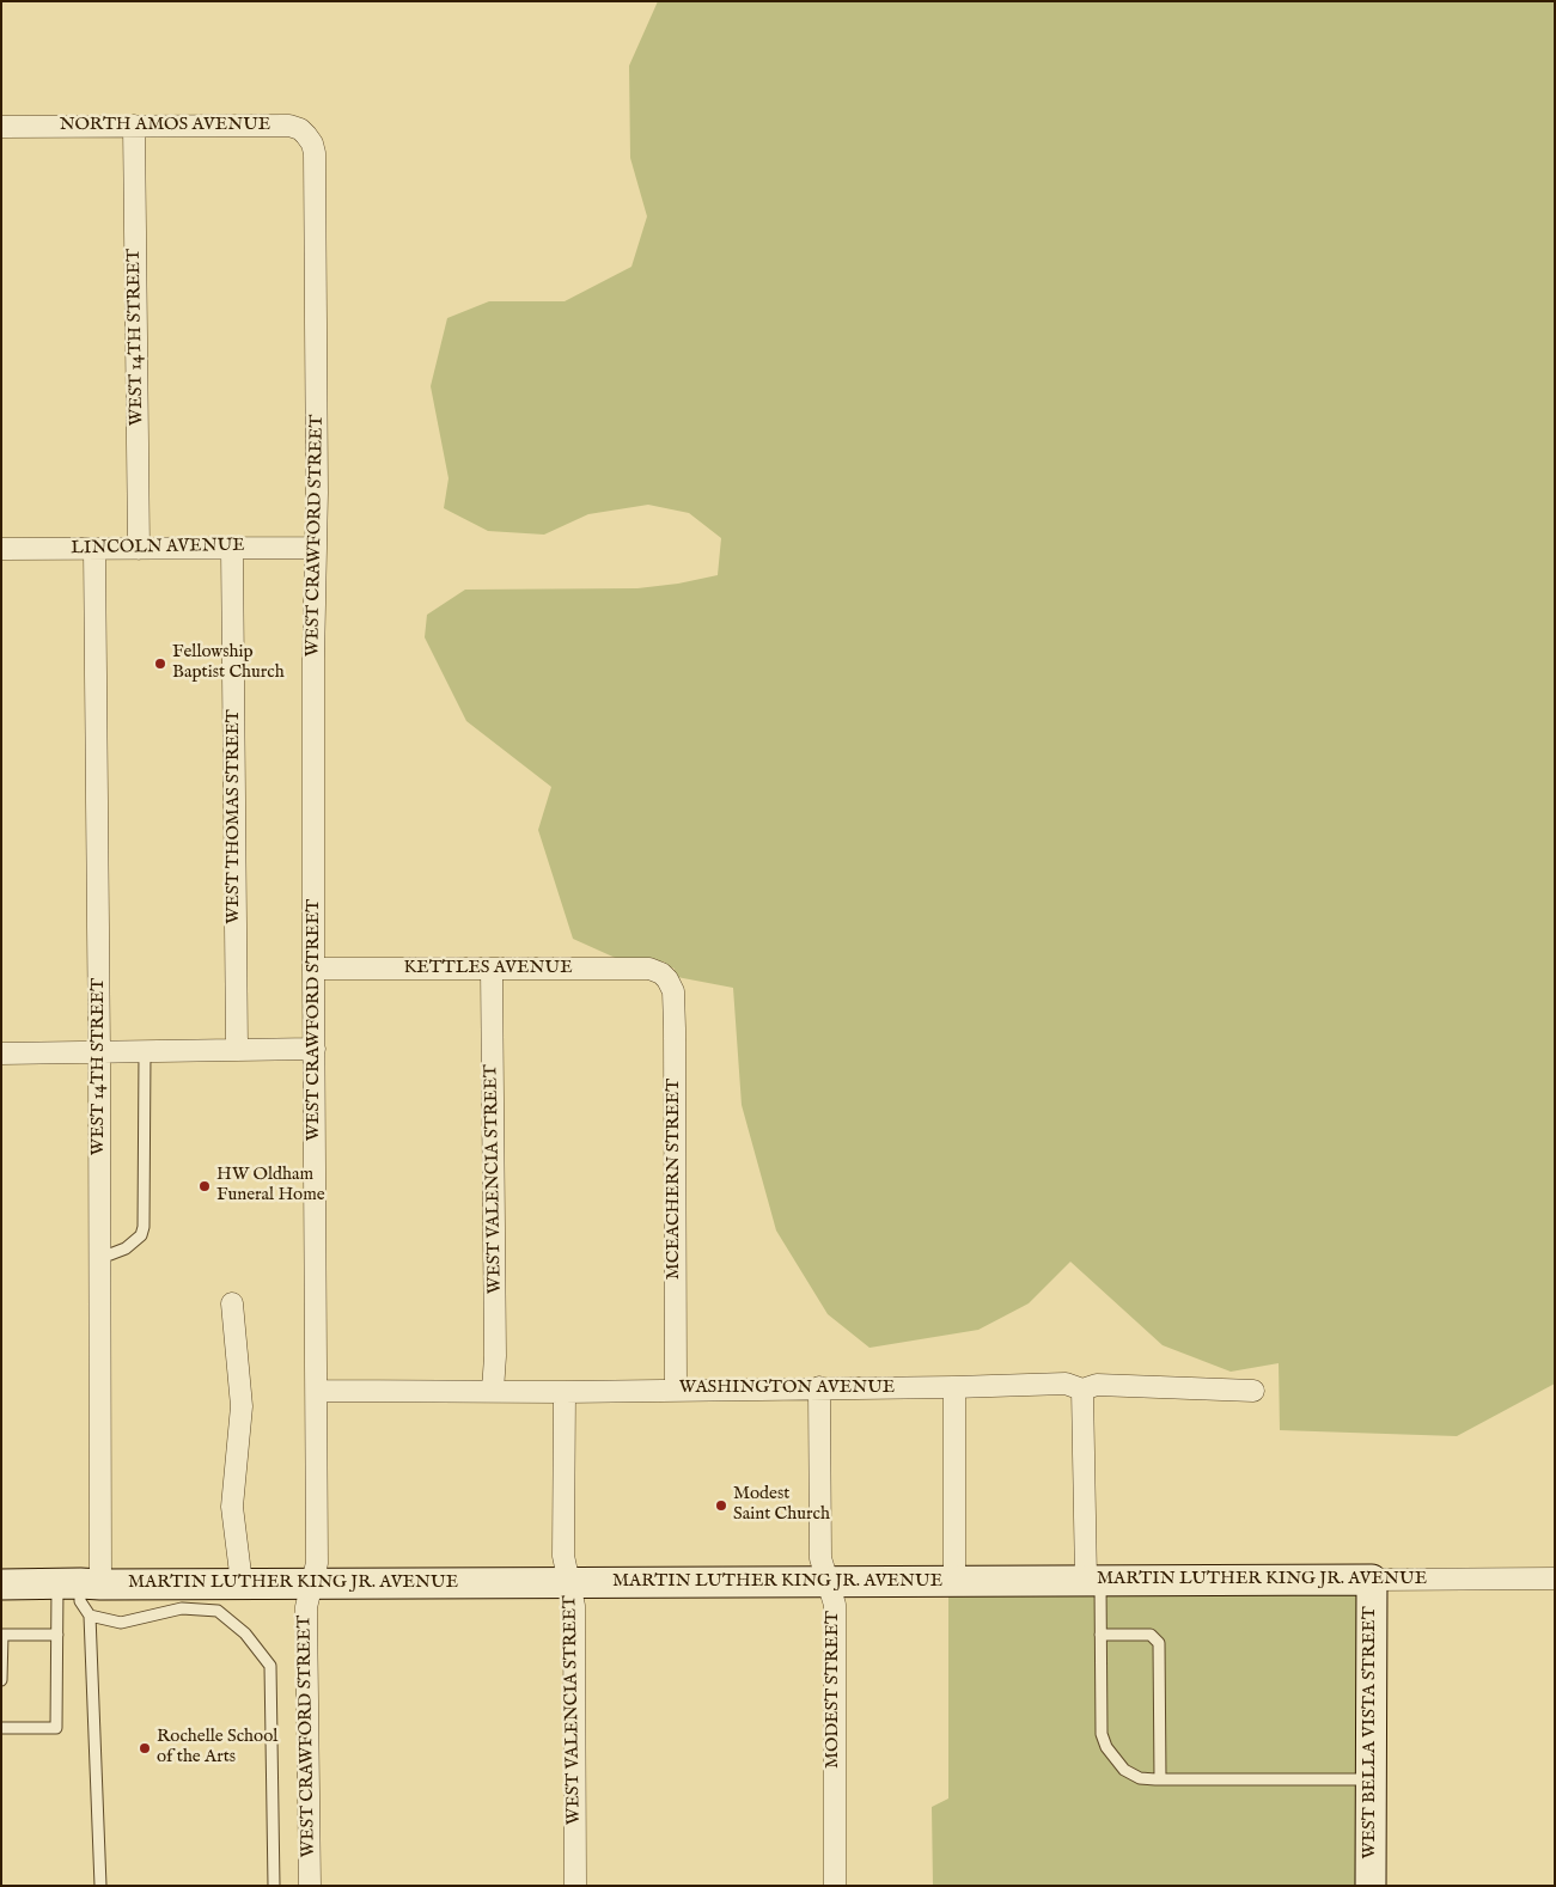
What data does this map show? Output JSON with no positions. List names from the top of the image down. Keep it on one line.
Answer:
{"streets":{"street":["NORTH AMOS AVENUE","WEST 14TH STREET","WEST CRAWFORD STREET","LINCOLN AVENUE","WEST THOMAS STREET","KETTLES AVENUE","WEST VALENCIA STREET","MCEACHERN STREET","WASHINGTON AVENUE","MARTIN LUTHER KING JR. AVENUE","MODEST STREET","WEST BELLA VISTA STREET"]},"crossings":[["NORTH AMOS AVENUE","WEST 14TH STREET"],["NORTH AMOS AVENUE","WEST CRAWFORD STREET"],["WEST 14TH STREET","LINCOLN AVENUE"],["WEST 14TH STREET","MARTIN LUTHER KING JR. AVENUE"],["WEST CRAWFORD STREET","LINCOLN AVENUE"],["WEST CRAWFORD STREET","KETTLES AVENUE"],["WEST CRAWFORD STREET","WASHINGTON AVENUE"],["WEST CRAWFORD STREET","MARTIN LUTHER KING JR. AVENUE"],["LINCOLN AVENUE","WEST THOMAS STREET"],["KETTLES AVENUE","WEST VALENCIA STREET"],["KETTLES AVENUE","MCEACHERN STREET"],["WEST VALENCIA STREET","WASHINGTON AVENUE"],["WEST VALENCIA STREET","MARTIN LUTHER KING JR. AVENUE"],["MCEACHERN STREET","WASHINGTON AVENUE"],["WASHINGTON AVENUE","MODEST STREET"],["MARTIN LUTHER KING JR. AVENUE","MODEST STREET"],["MARTIN LUTHER KING JR. AVENUE","WEST BELLA VISTA STREET"]],"places":["Fellowship Baptist Church","HW Oldham Funeral Home","Modest Saint Church","Rochelle School of the Arts"]}
